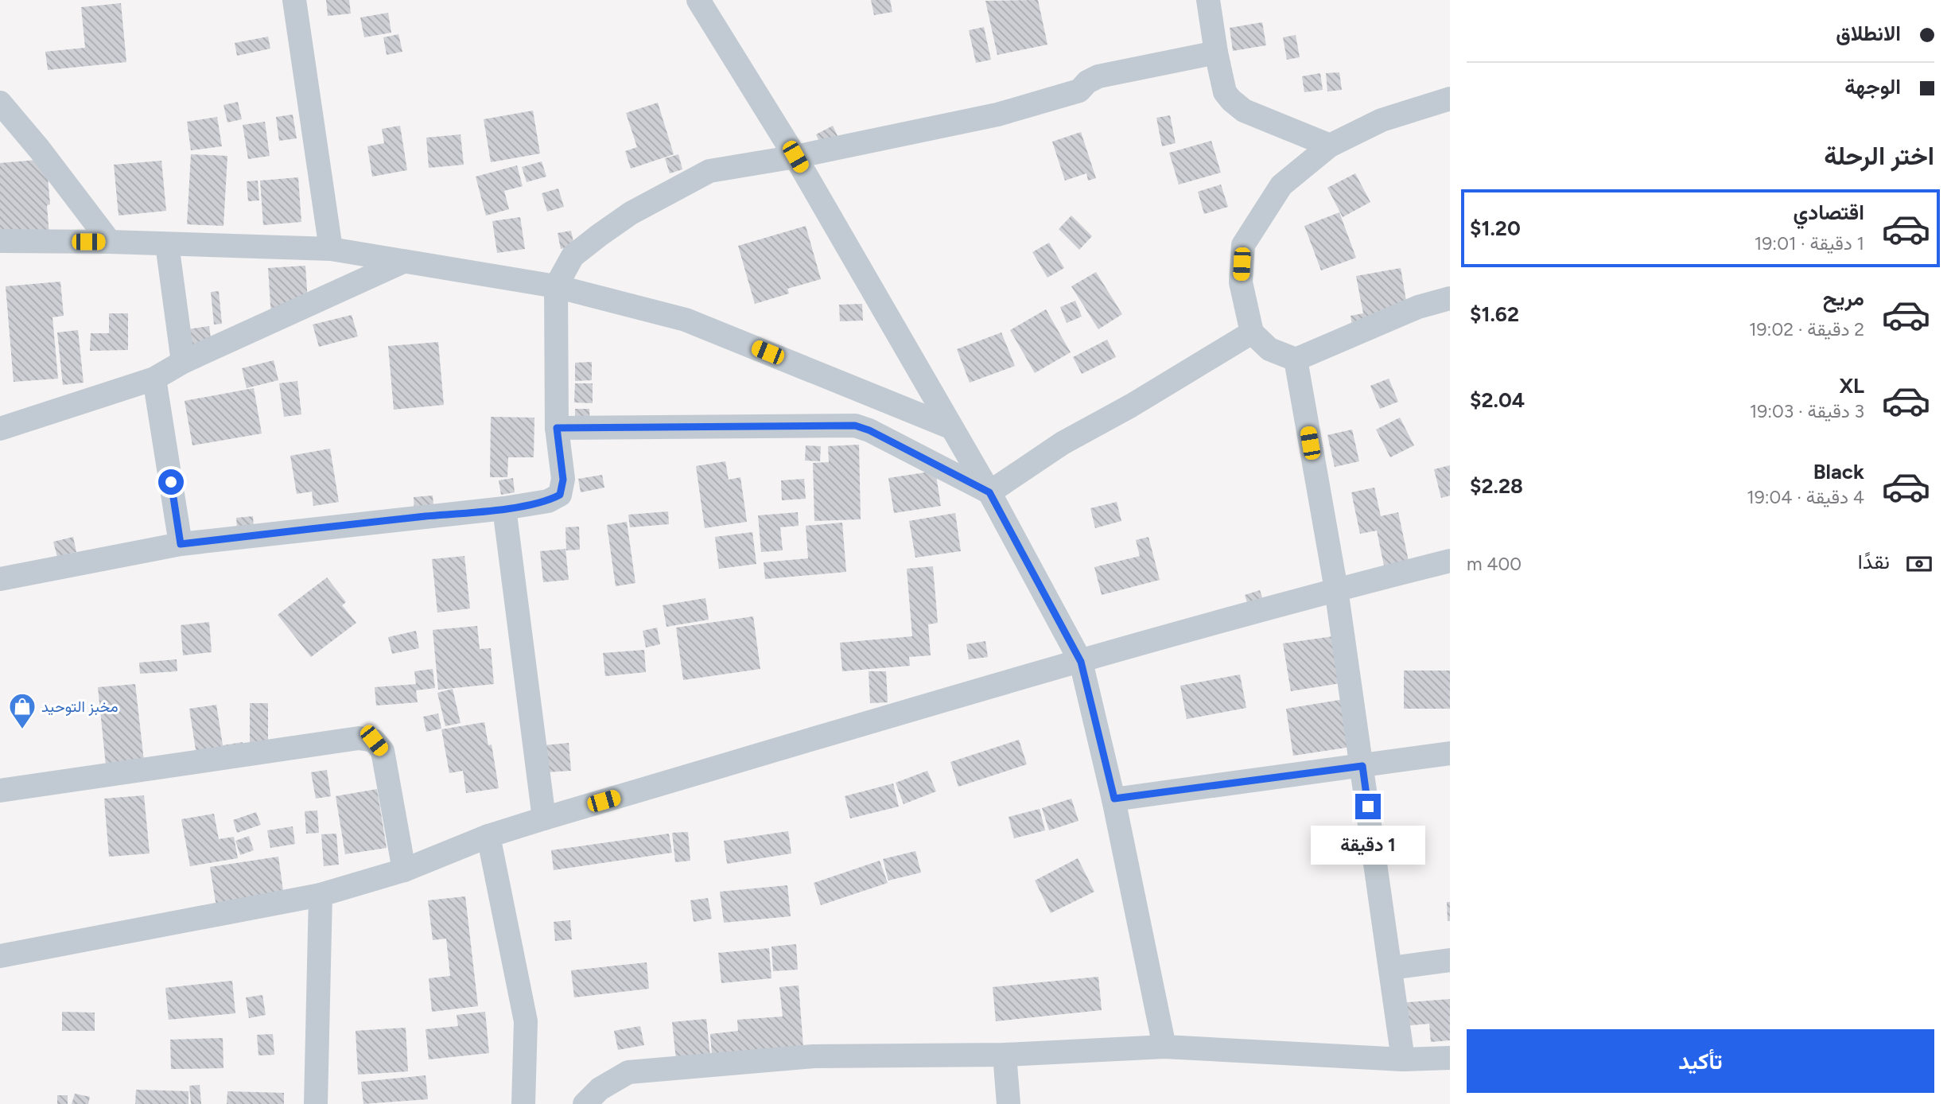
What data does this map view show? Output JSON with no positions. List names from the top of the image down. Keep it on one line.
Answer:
{"places":{"shop":["مخبز التوحيد"]},"page":{"banner":["الانطلاق","الوجهة"],"heading":"اختر الرحلة","list":[{"name":"اقتصادي","note":"1 دقيقة · 19:01","value":"$1.20"},{"name":"مريح","note":"2 دقيقة · 19:02","value":"$1.62"},{"name":"XL","note":"3 دقيقة · 19:03","value":"$2.04"},{"name":"Black","note":"4 دقيقة · 19:04","value":"$2.28"}],"pay":["نقدًا","400 m"],"bubble":"1 دقيقة","buttons":"تأكيد"}}
